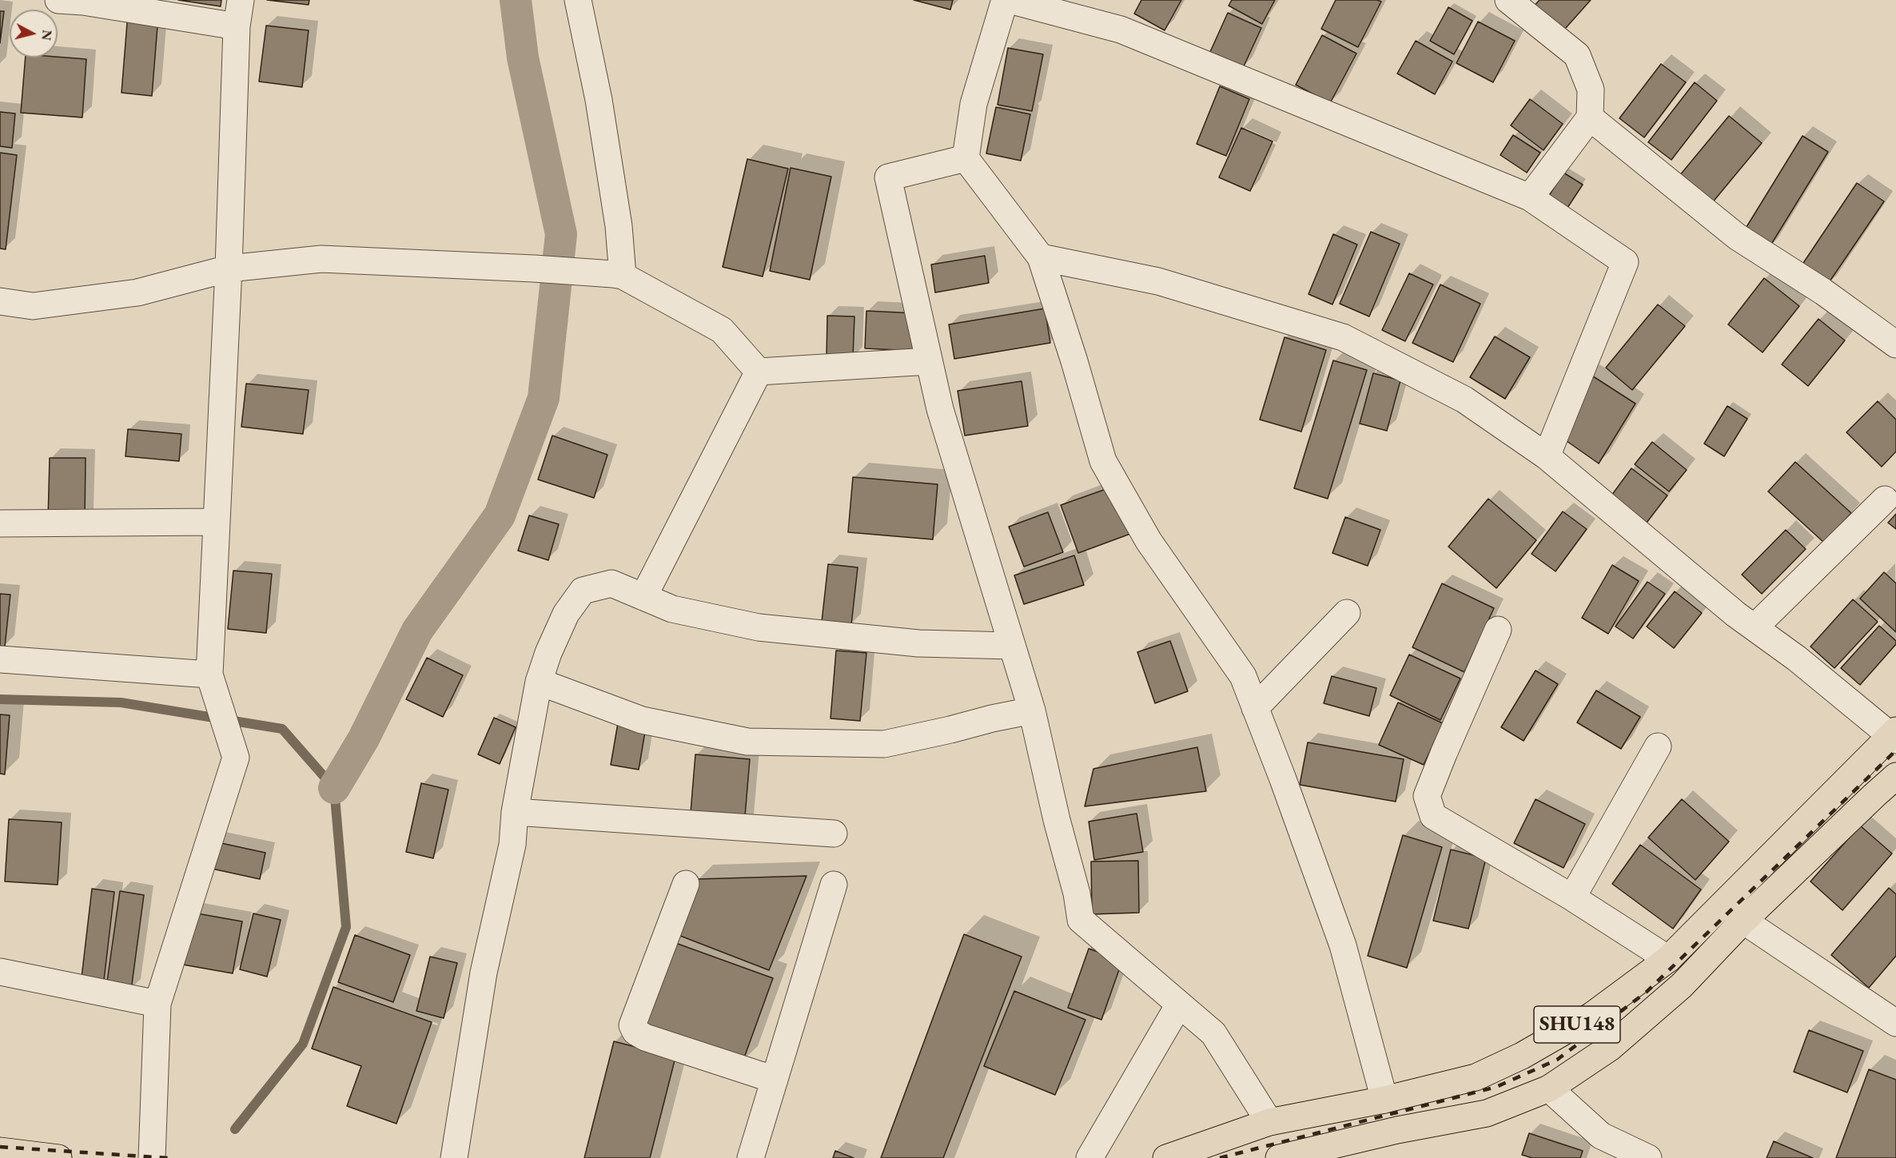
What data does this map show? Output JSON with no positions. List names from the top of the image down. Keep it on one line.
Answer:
{"streets":{"highway":["SHU148"]},"north":"right"}
